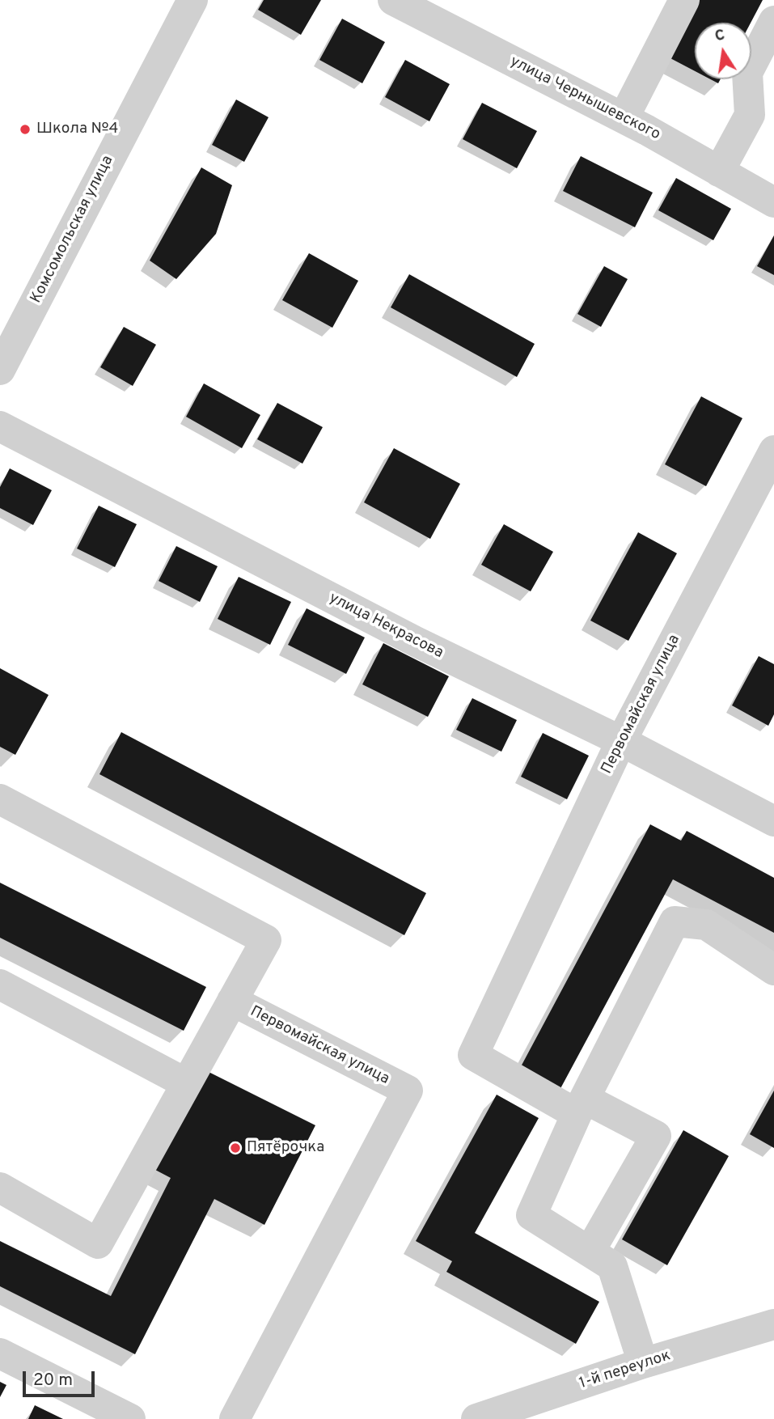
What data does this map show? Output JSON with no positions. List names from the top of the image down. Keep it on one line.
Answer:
{"streets":{"street":["улица Чернышевского","Комсомольская улица","улица Некрасова","Первомайская улица","1-й переулок"]},"crossings":[["улица Некрасова","Первомайская улица"]],"places":["Школа №4","Пятёрочка"],"scale_bar":"20 m","north":"top"}
